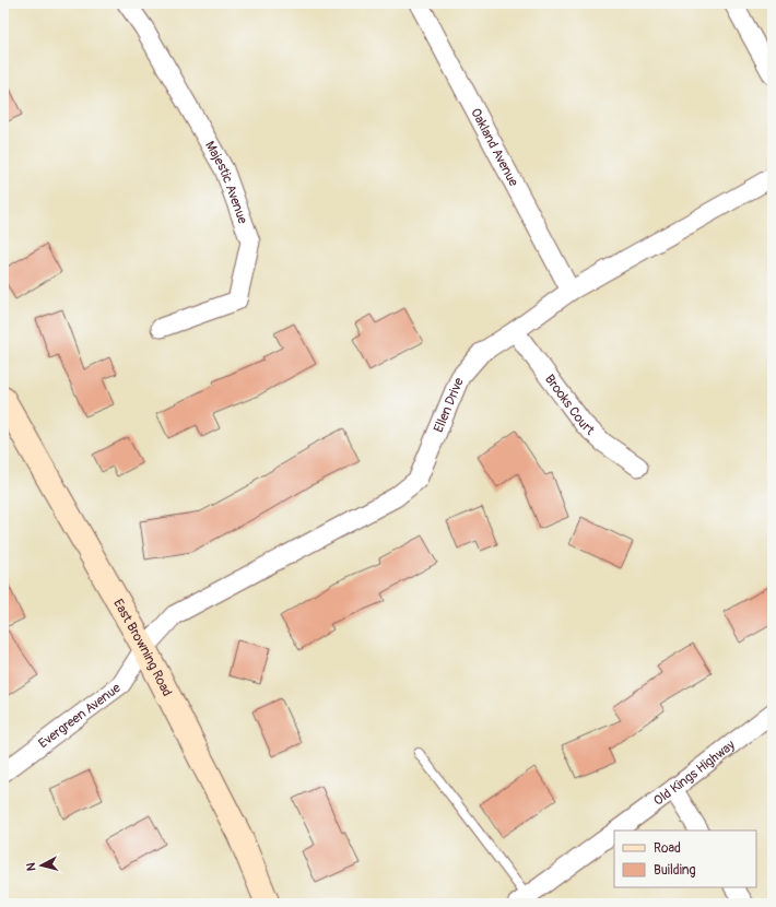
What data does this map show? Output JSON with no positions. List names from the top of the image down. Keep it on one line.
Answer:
{"streets":{"main road":["East Browning Road"],"street":["Oakland Avenue","Majestic Avenue","Brooks Court","Ellen Drive","Evergreen Avenue","Old Kings Highway"]},"crossings":[["Oakland Avenue","Ellen Drive"],["Brooks Court","Ellen Drive"],["Ellen Drive","East Browning Road"],["Ellen Drive","Evergreen Avenue"],["East Browning Road","Evergreen Avenue"]],"legend":["Road","Building"],"north":"left"}
